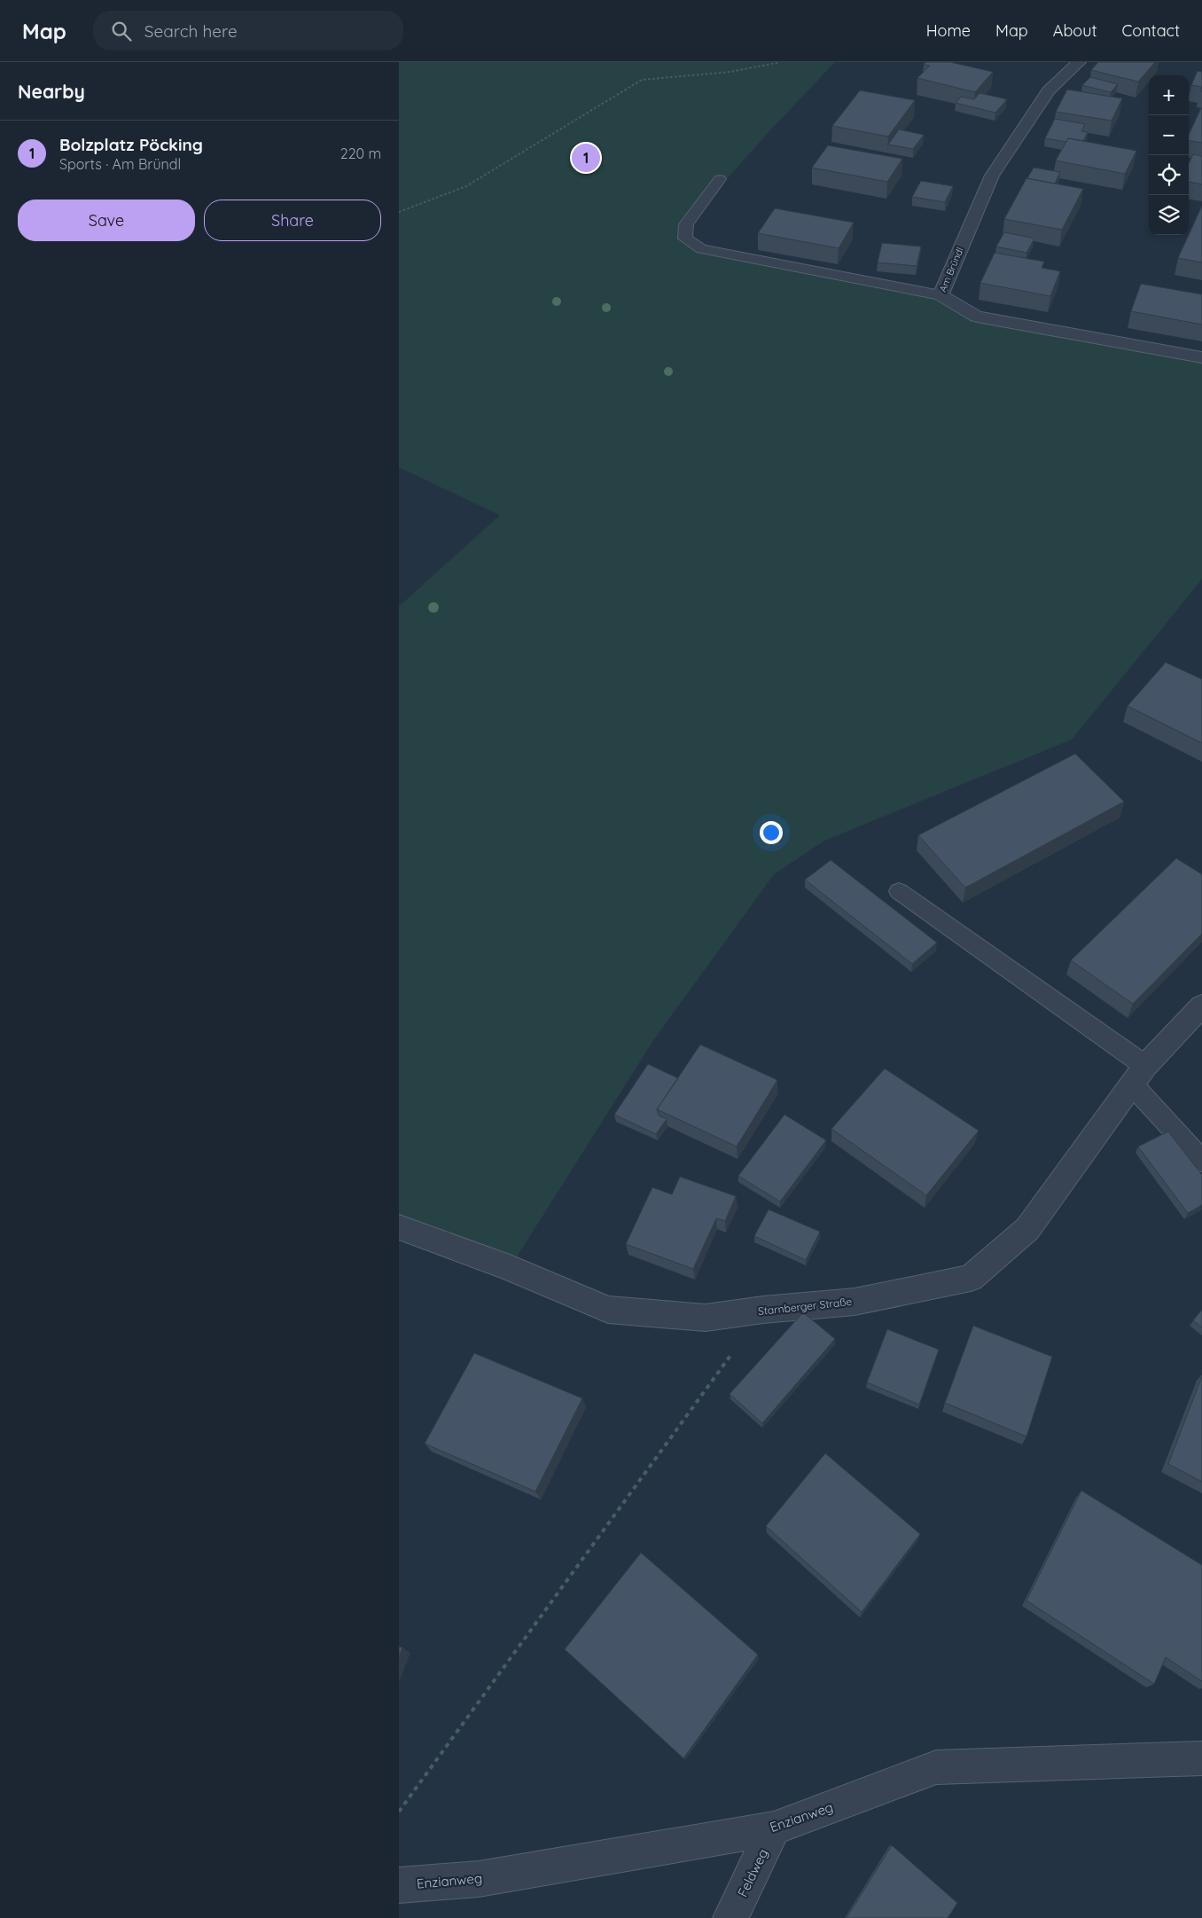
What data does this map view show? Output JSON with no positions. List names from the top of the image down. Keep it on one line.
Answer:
{"streets":{"street":["Am Bründl","Starnberger Straße","Enzianweg","Feldweg"]},"crossings":[["Enzianweg","Feldweg"]],"page":{"header":"Map","search":"Search here","nav":["Home","Map","About","Contact"],"heading":"Nearby","map_buttons":["+","−"],"list":[{"mark":"1","name":"Bolzplatz Pöcking","note":"Sports · Am Bründl","value":"220 m"}],"pins":"1","buttons":["Save","Share"]}}
